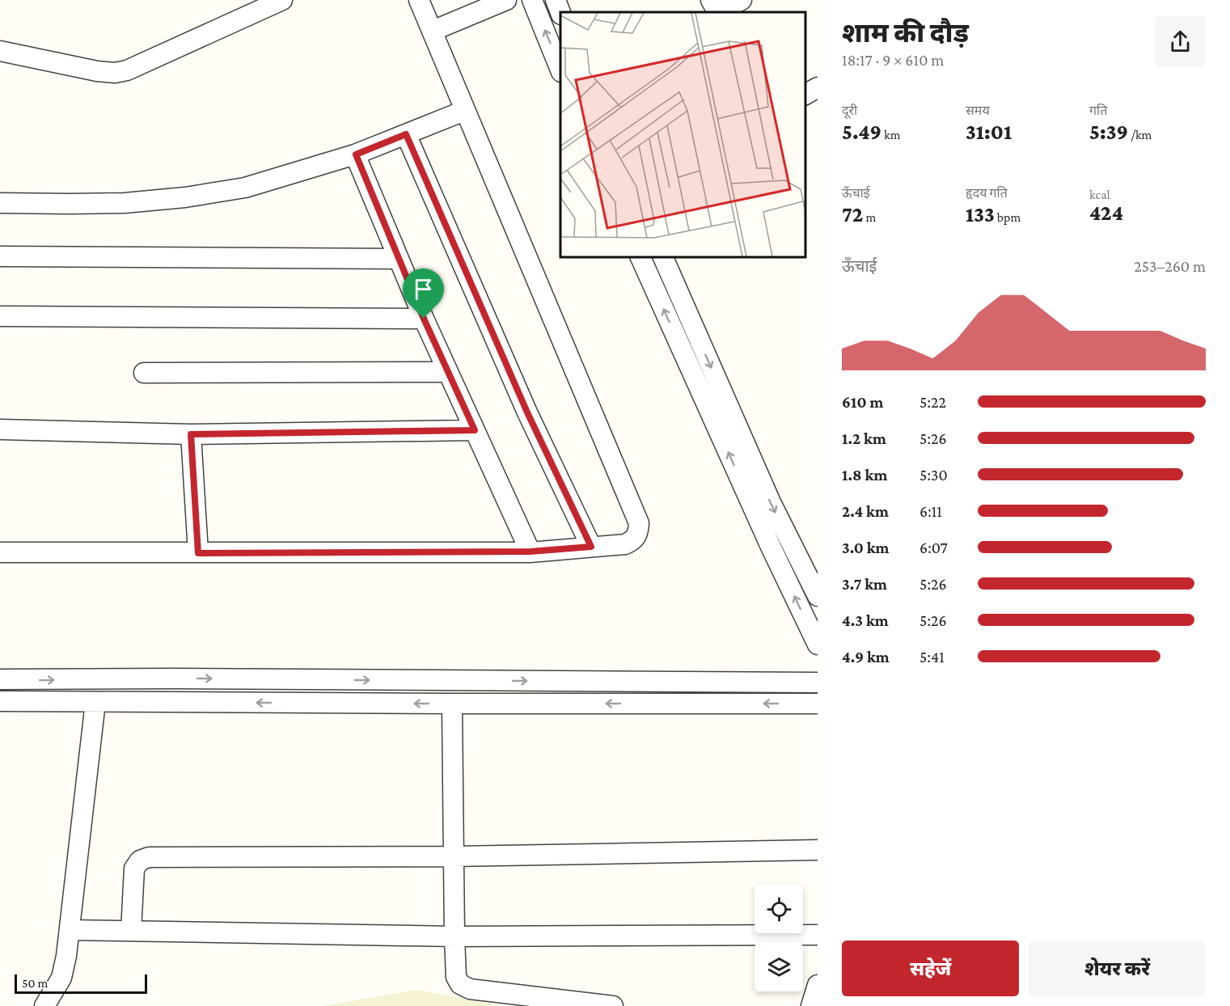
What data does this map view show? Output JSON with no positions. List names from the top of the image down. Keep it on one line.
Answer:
{"scale_bar":"50 m","page":{"heading":["शाम की दौड़","18:17 · 9 × 610 m"],"stats":[["दूरी","5.49 km"],["समय","31:01"],["गति","5:39 /km"],["ऊँचाई","72 m"],["हृदय गति","133 bpm"],["kcal","424"]],"chart":["ऊँचाई","253–260 m"],"list":[{"name":"610 m","note":"5:22"},{"name":"1.2 km","note":"5:26"},{"name":"1.8 km","note":"5:30"},{"name":"2.4 km","note":"6:11"},{"name":"3.0 km","note":"6:07"},{"name":"3.7 km","note":"5:26"},{"name":"4.3 km","note":"5:26"},{"name":"4.9 km","note":"5:41"}],"buttons":["सहेजें","शेयर करें"],"scale":"50 m"}}
